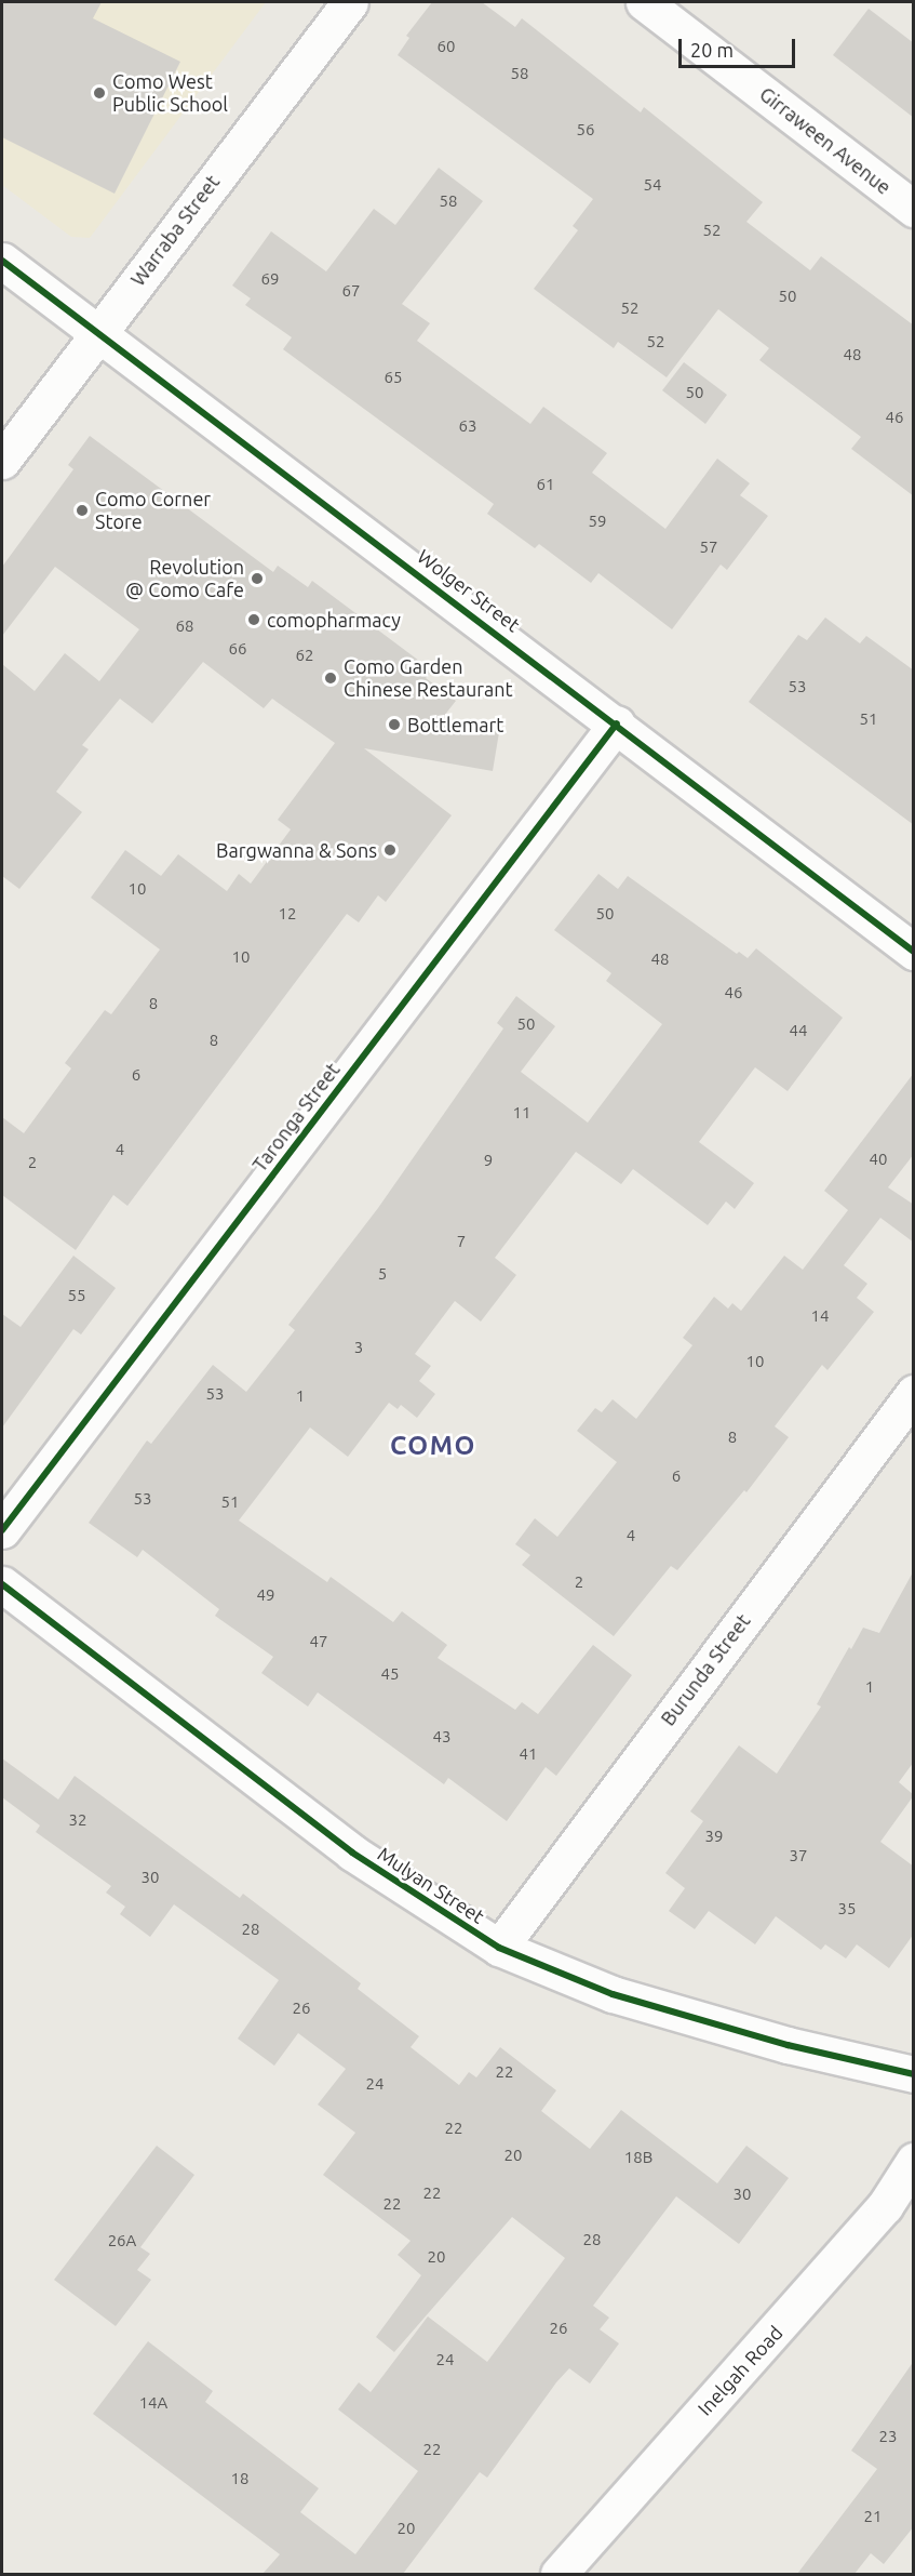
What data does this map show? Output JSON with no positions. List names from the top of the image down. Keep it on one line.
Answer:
{"streets":{"street":["Girraween Avenue","Warraba Street","Wolger Street","Taronga Street","Burunda Street","Mulyan Street","Inelgah Road"]},"crossings":[["Warraba Street","Wolger Street"],["Wolger Street","Taronga Street"],["Burunda Street","Mulyan Street"]],"districts":["COMO"],"places":["Como West Public School","Como Corner Store","Revolution @ Como Cafe","comopharmacy","Como Garden Chinese Restaurant","Bottlemart","Bargwanna & Sons"],"house_numbers":["60","58","56","54","58","52","69","67","50","52","52","48","65","50","46","63","61","59","57","68","66","62","53","51","10","12","50","10","48","46","8","50","44","8","6","11","4","40","9","2","7","5","55","14","3","10","53","1","8","6","53","51","4","2","49","47","45","1","43","41","32","39","37","30","35","28","26","22","24","22","20","18B","22","30","22","28","26A","20","26","24","14A","23","22","18","21","20"],"scale_bar":"20 m"}
